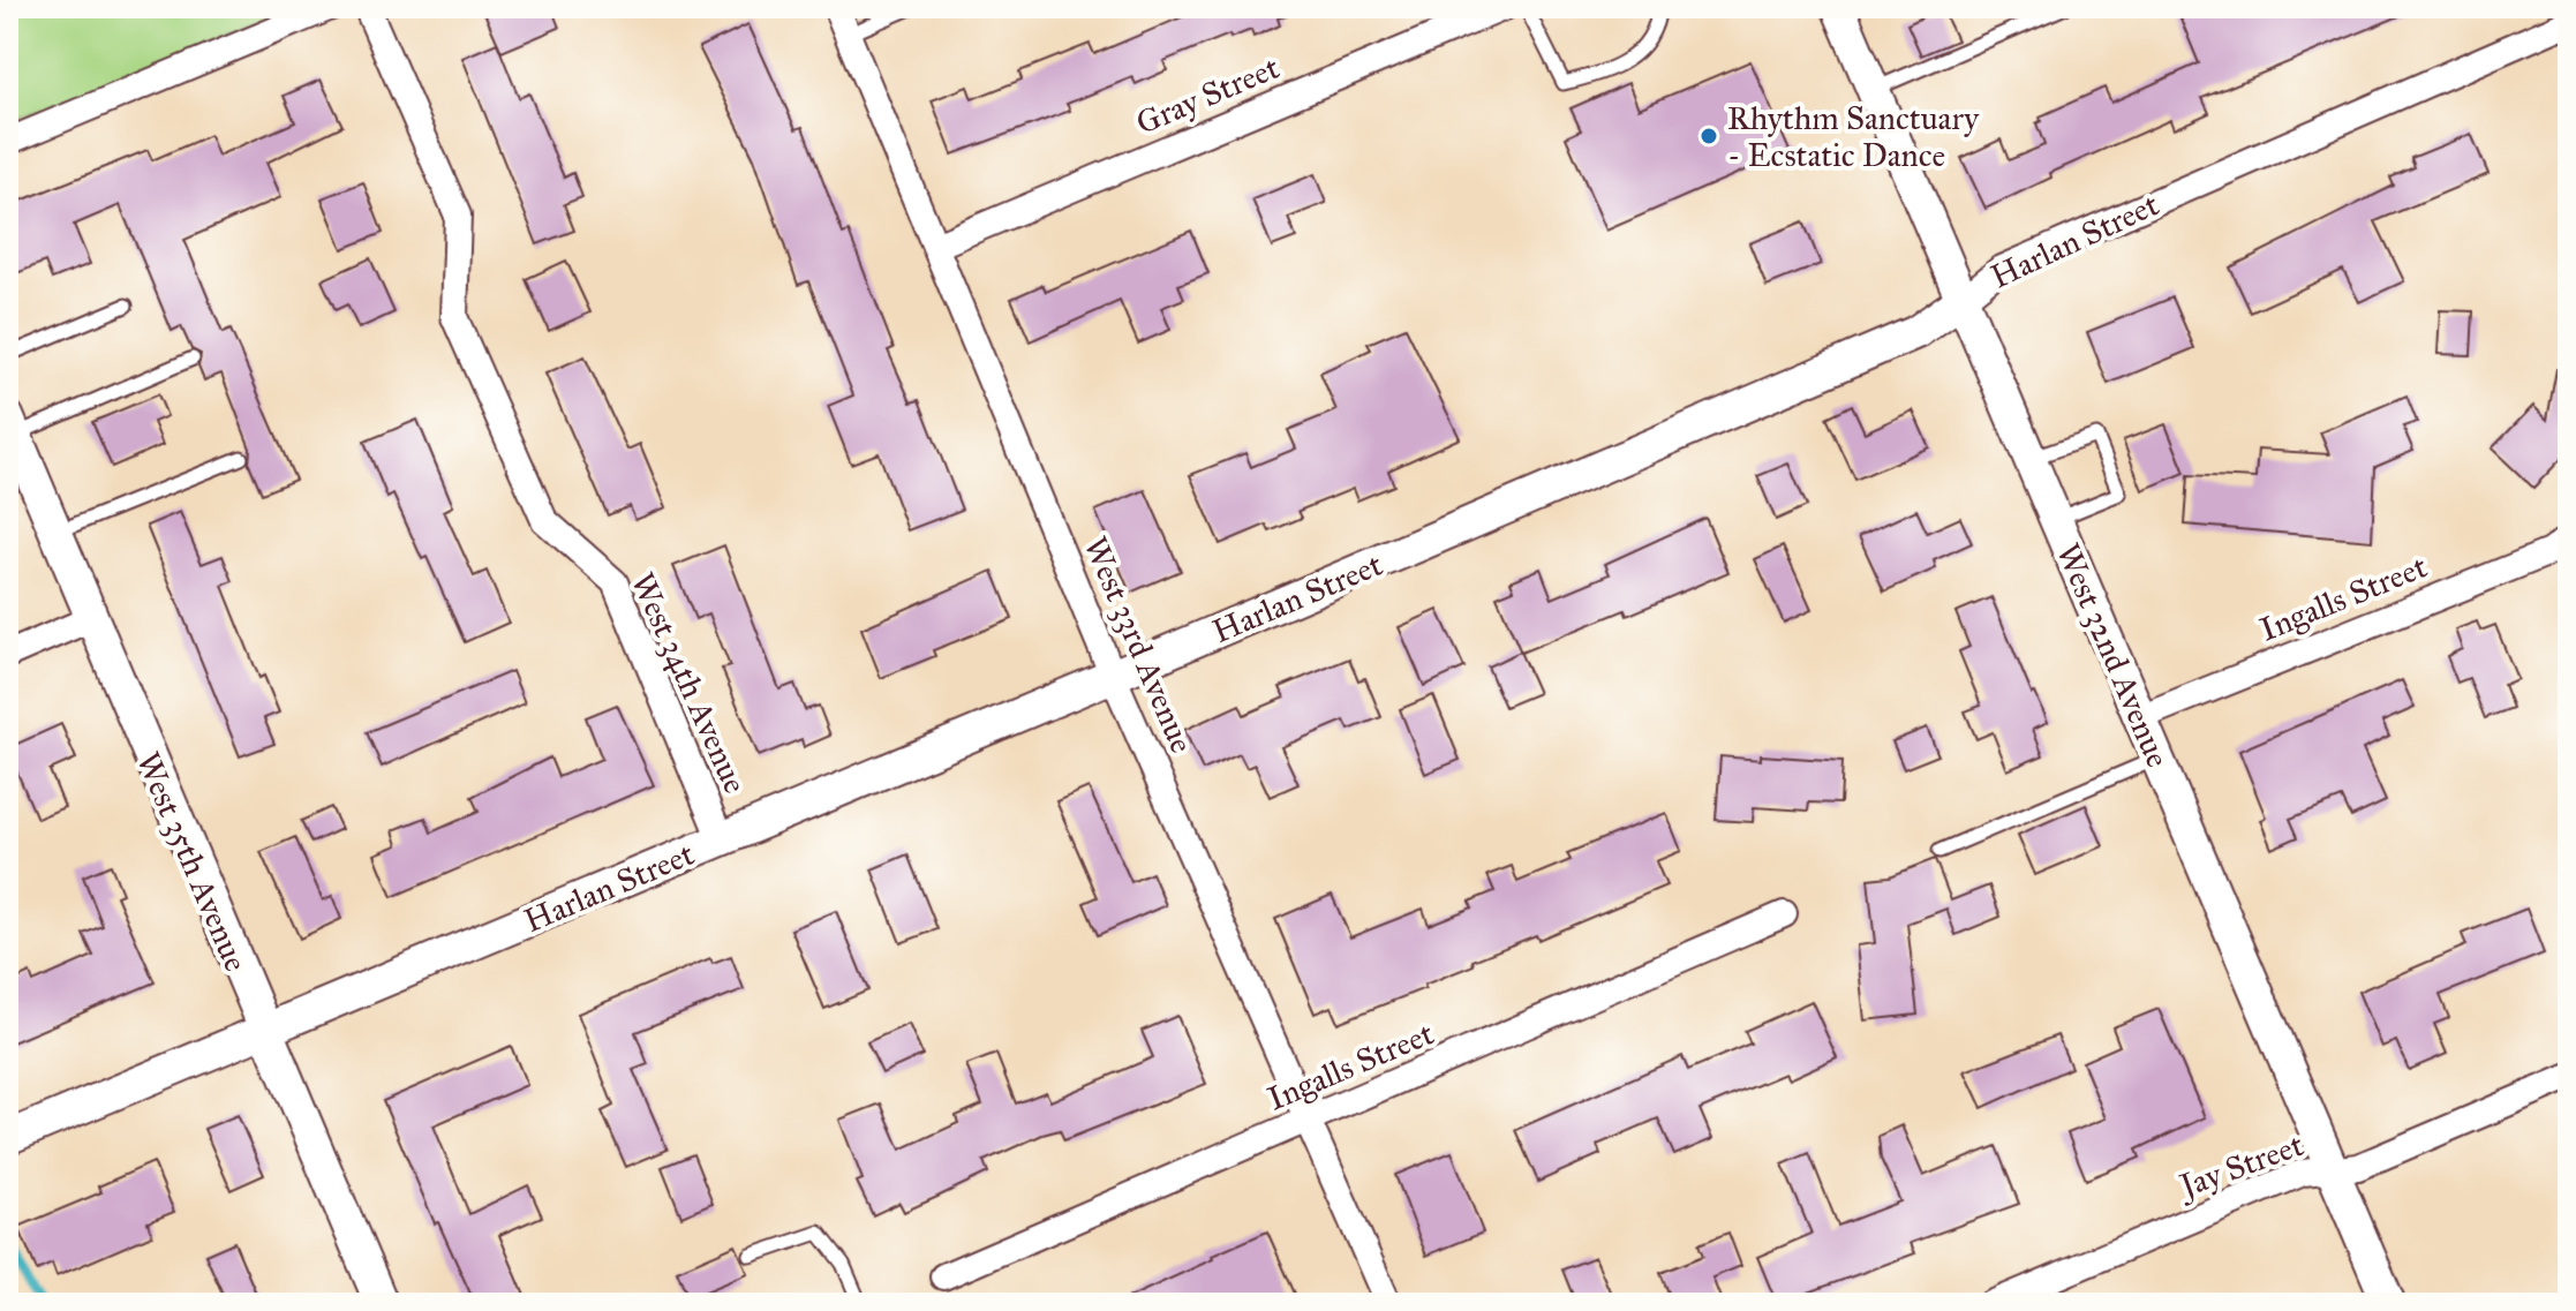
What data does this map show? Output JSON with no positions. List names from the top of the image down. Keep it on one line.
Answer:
{"streets":{"street":["Gray Street","Harlan Street","Ingalls Street","West 33rd Avenue","West 32nd Avenue","West 34th Avenue","West 35th Avenue","Jay Street"]},"crossings":[["Gray Street","West 33rd Avenue"],["Harlan Street","West 33rd Avenue"],["Harlan Street","West 32nd Avenue"],["Harlan Street","West 34th Avenue"],["Harlan Street","West 35th Avenue"],["Ingalls Street","West 33rd Avenue"],["Ingalls Street","West 32nd Avenue"],["West 32nd Avenue","Jay Street"]],"places":["Rhythm Sanctuary - Ecstatic Dance"]}
